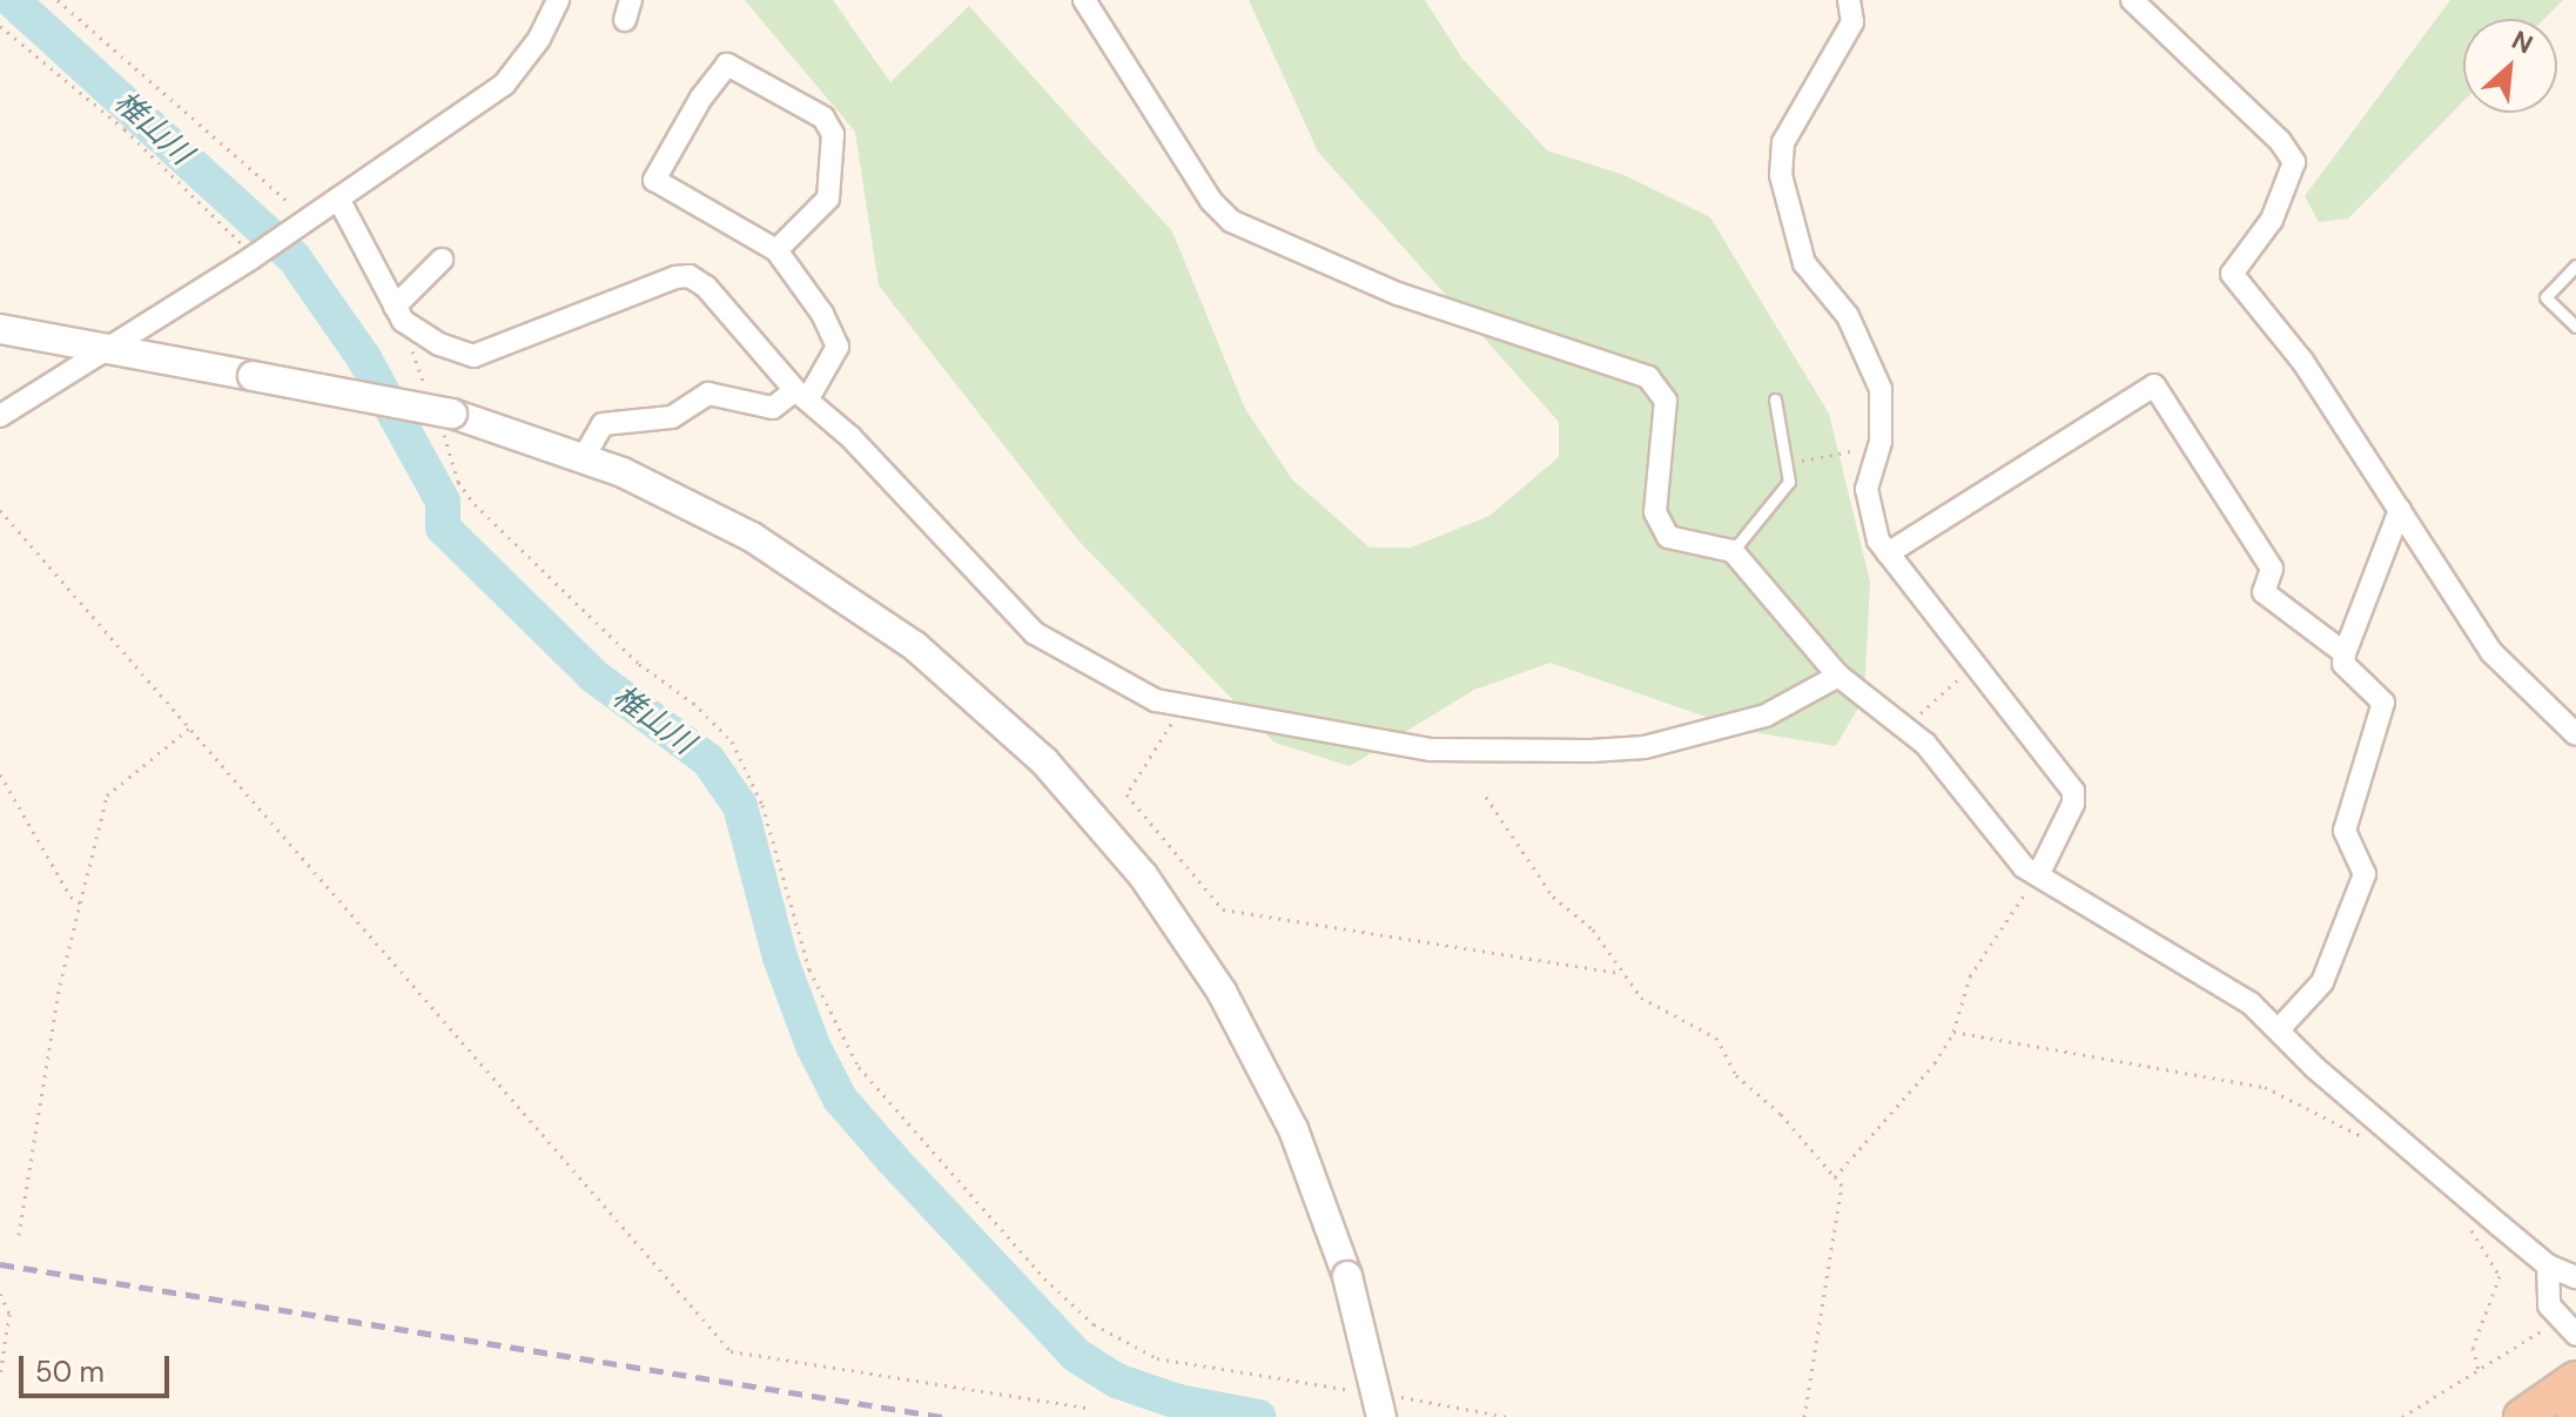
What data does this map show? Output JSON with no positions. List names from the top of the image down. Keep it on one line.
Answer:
{"water":["椎山川"],"scale_bar":"50 m","north":"top right"}
